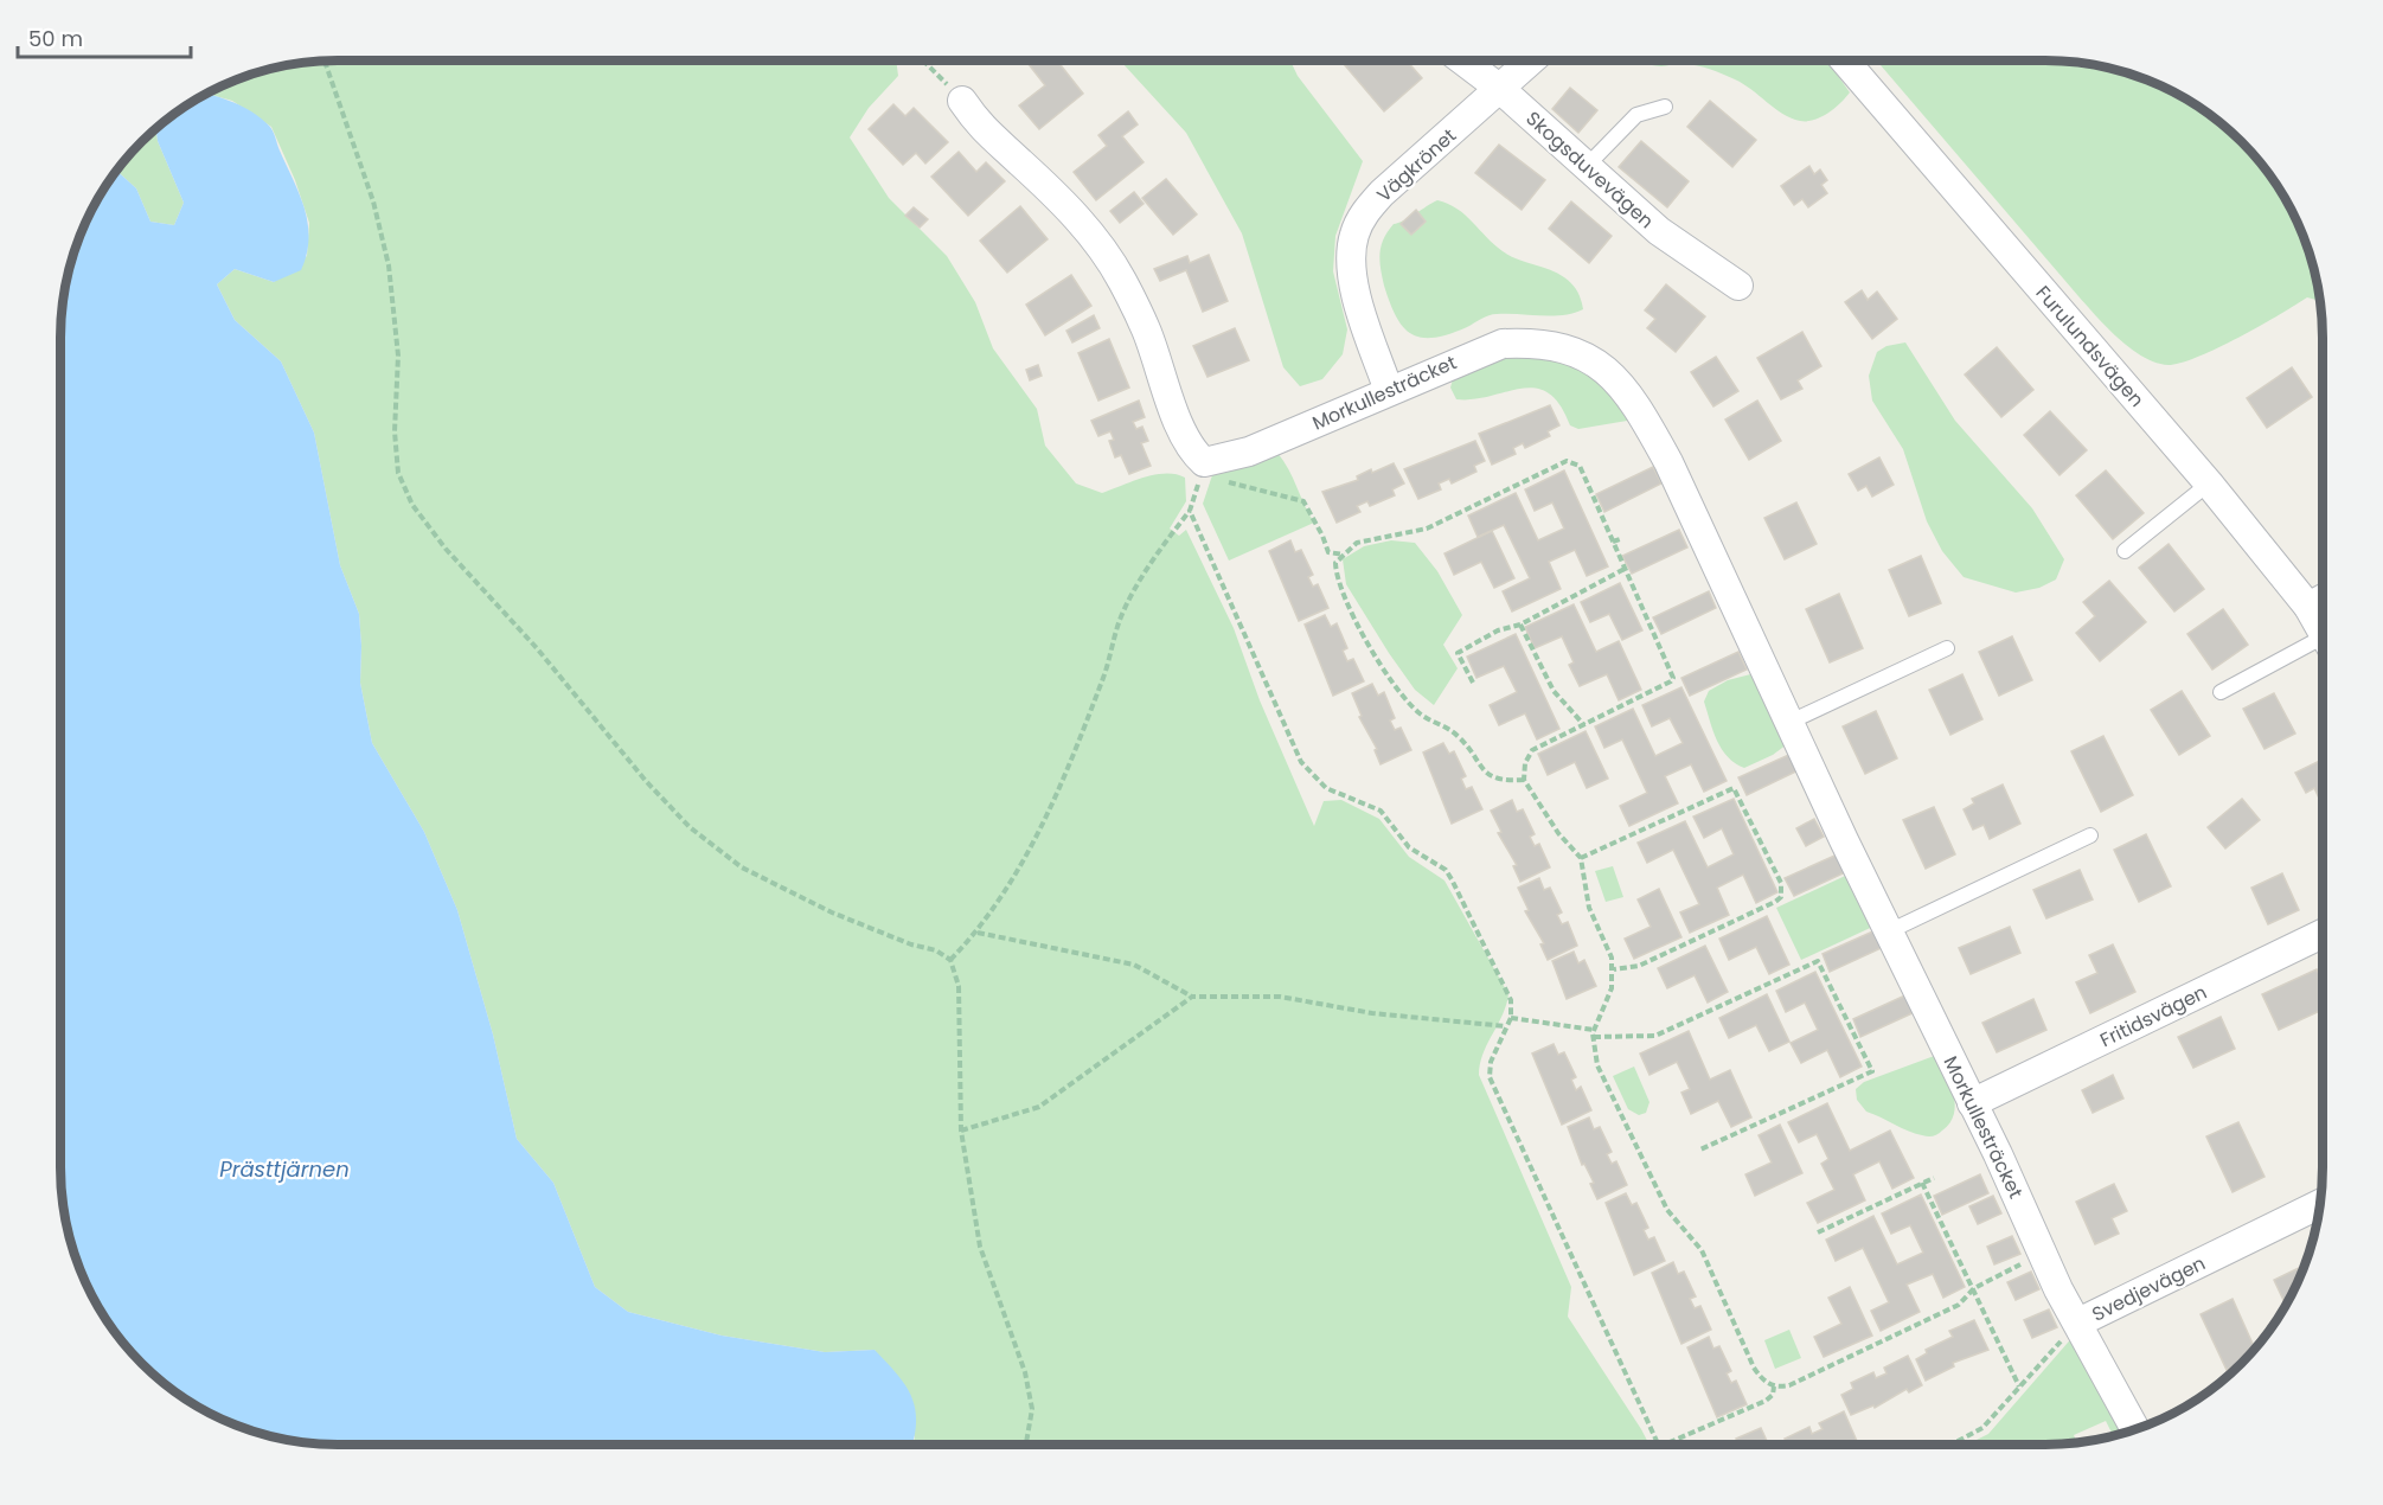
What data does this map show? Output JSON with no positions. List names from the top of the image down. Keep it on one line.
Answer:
{"streets":{"street":["Vägkrönet","Skogsduvevägen","Furulundsvägen","Morkullesträcket","Fritidsvägen","Svedjevägen"]},"crossings":[["Vägkrönet","Skogsduvevägen"],["Vägkrönet","Morkullesträcket"],["Morkullesträcket","Fritidsvägen"],["Morkullesträcket","Svedjevägen"]],"water":["Prästtjärnen"],"scale_bar":"50 m"}
